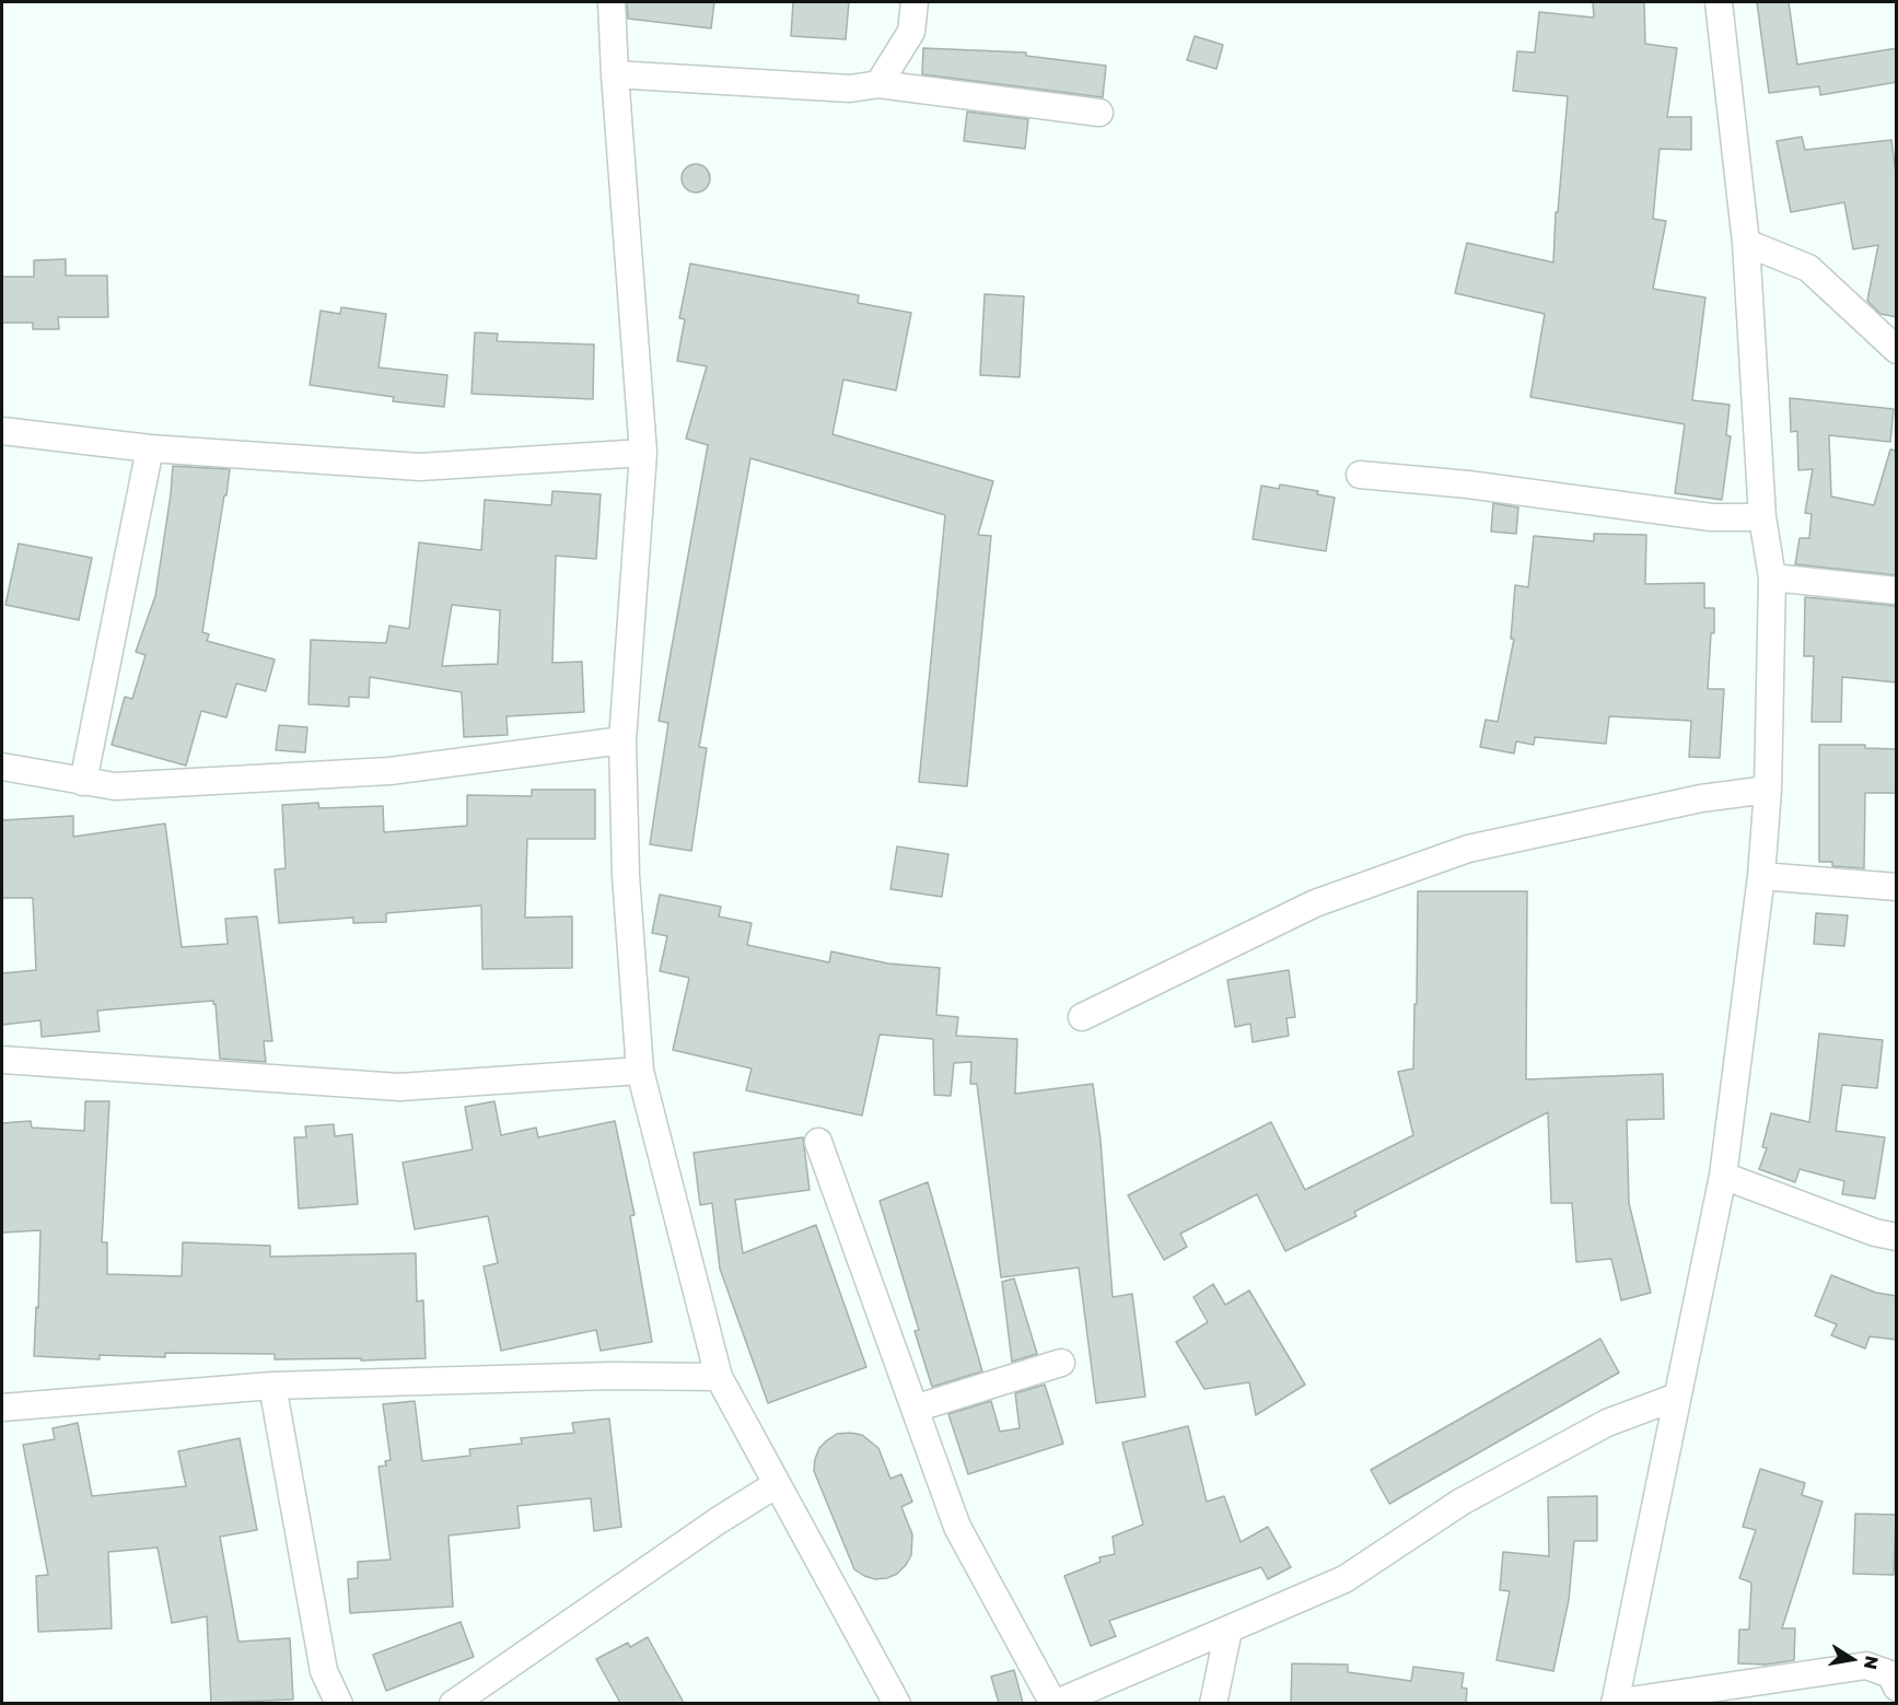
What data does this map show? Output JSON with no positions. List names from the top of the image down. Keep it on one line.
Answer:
{"north":"right"}
